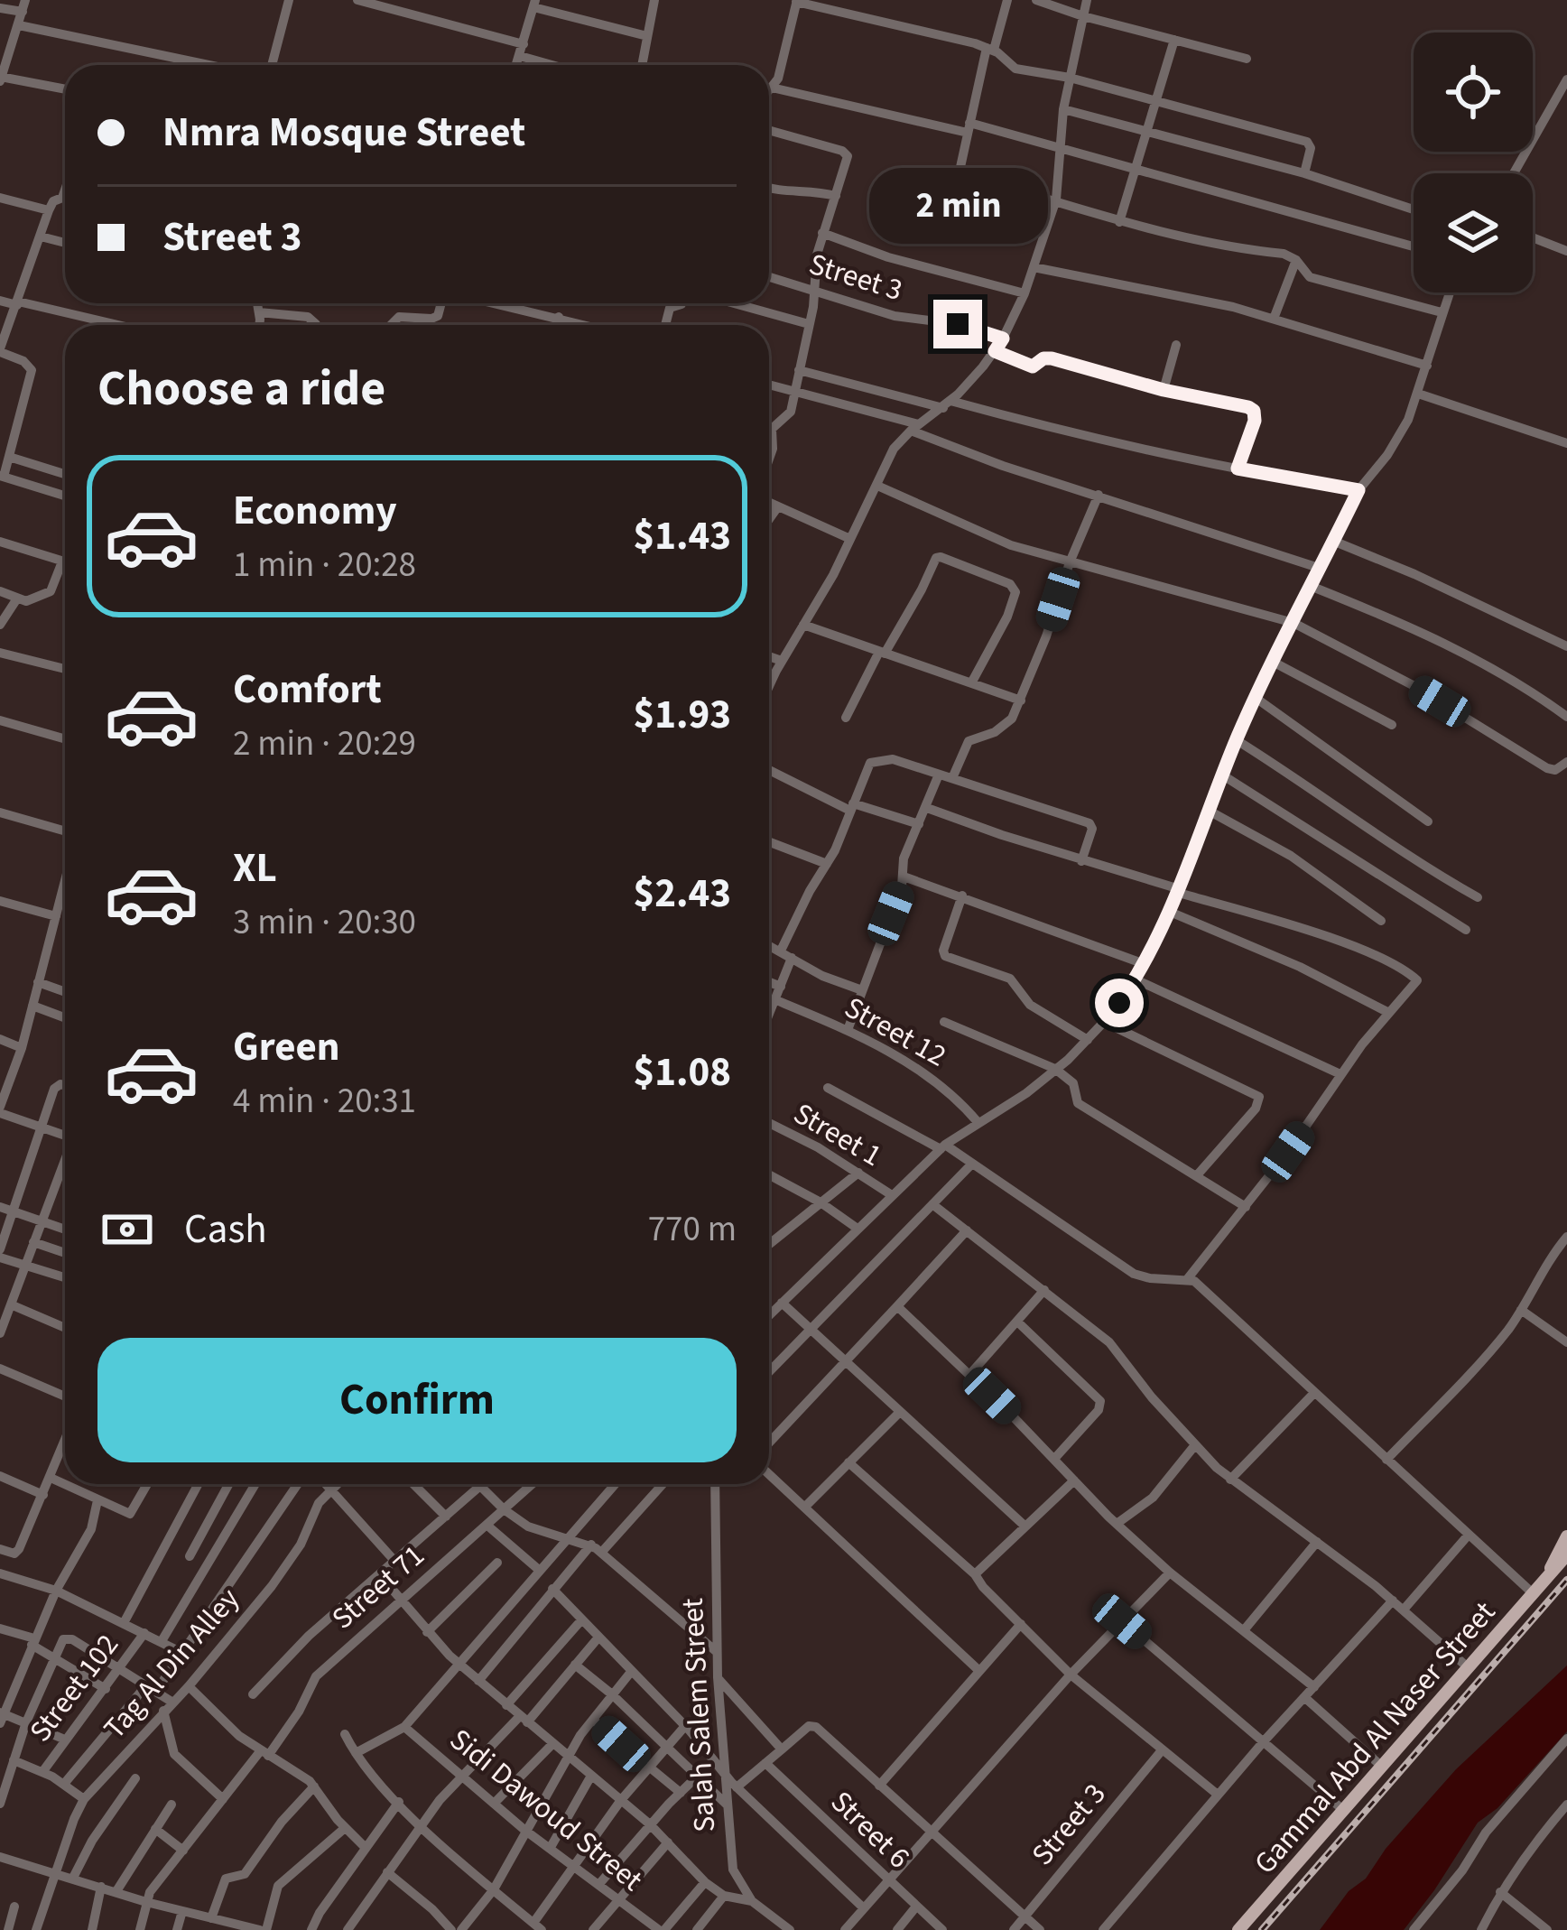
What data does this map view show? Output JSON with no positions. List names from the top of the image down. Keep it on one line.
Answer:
{"streets":{"main road":["Gammal Abd Al Naser Street"],"street":["Street 3","Street 12","Street 1","Street 71","Tag Al Din Alley","Street 102","Salah Salem Street","Sidi Dawoud Street","Street 6"]},"page":{"banner":["Nmra Mosque Street","Street 3"],"bubble":"2 min","heading":"Choose a ride","list":[{"name":"Economy","note":"1 min · 20:28","value":"$1.43"},{"name":"Comfort","note":"2 min · 20:29","value":"$1.93"},{"name":"XL","note":"3 min · 20:30","value":"$2.43"},{"name":"Green","note":"4 min · 20:31","value":"$1.08"}],"pay":["Cash","770 m"],"buttons":"Confirm"}}
